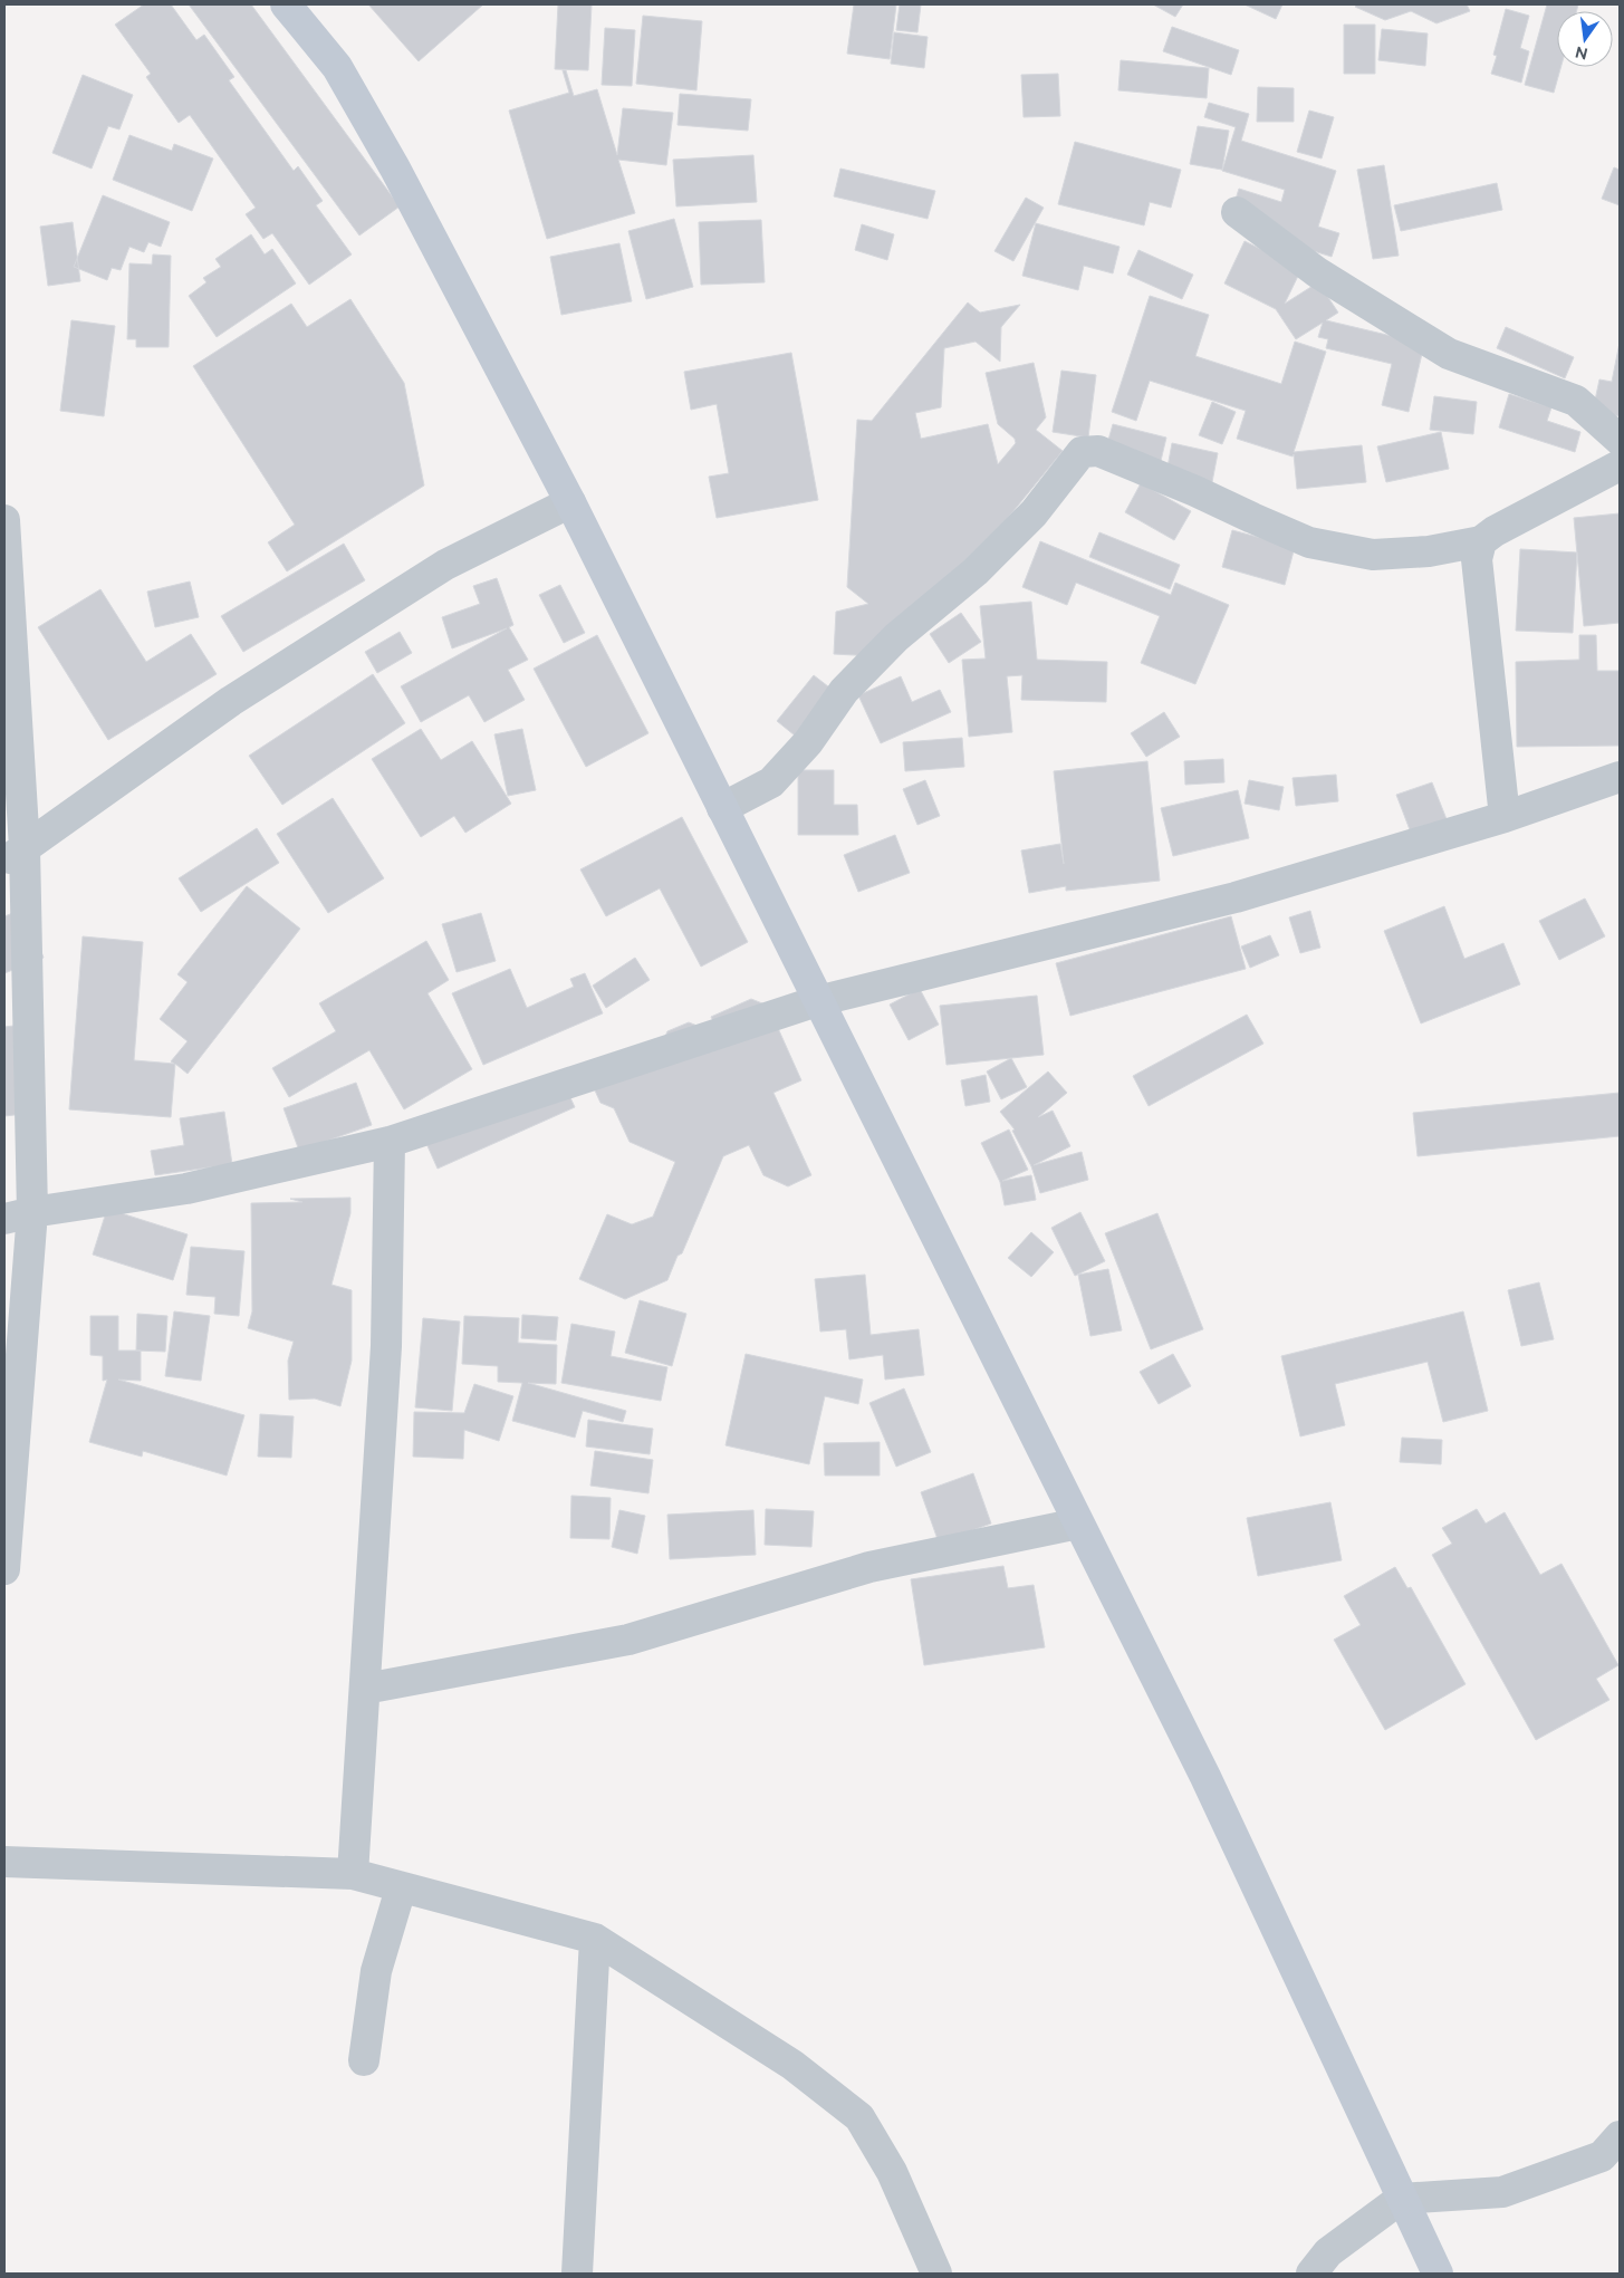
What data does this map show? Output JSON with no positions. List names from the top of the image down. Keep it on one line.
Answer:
{"north":"bottom"}
